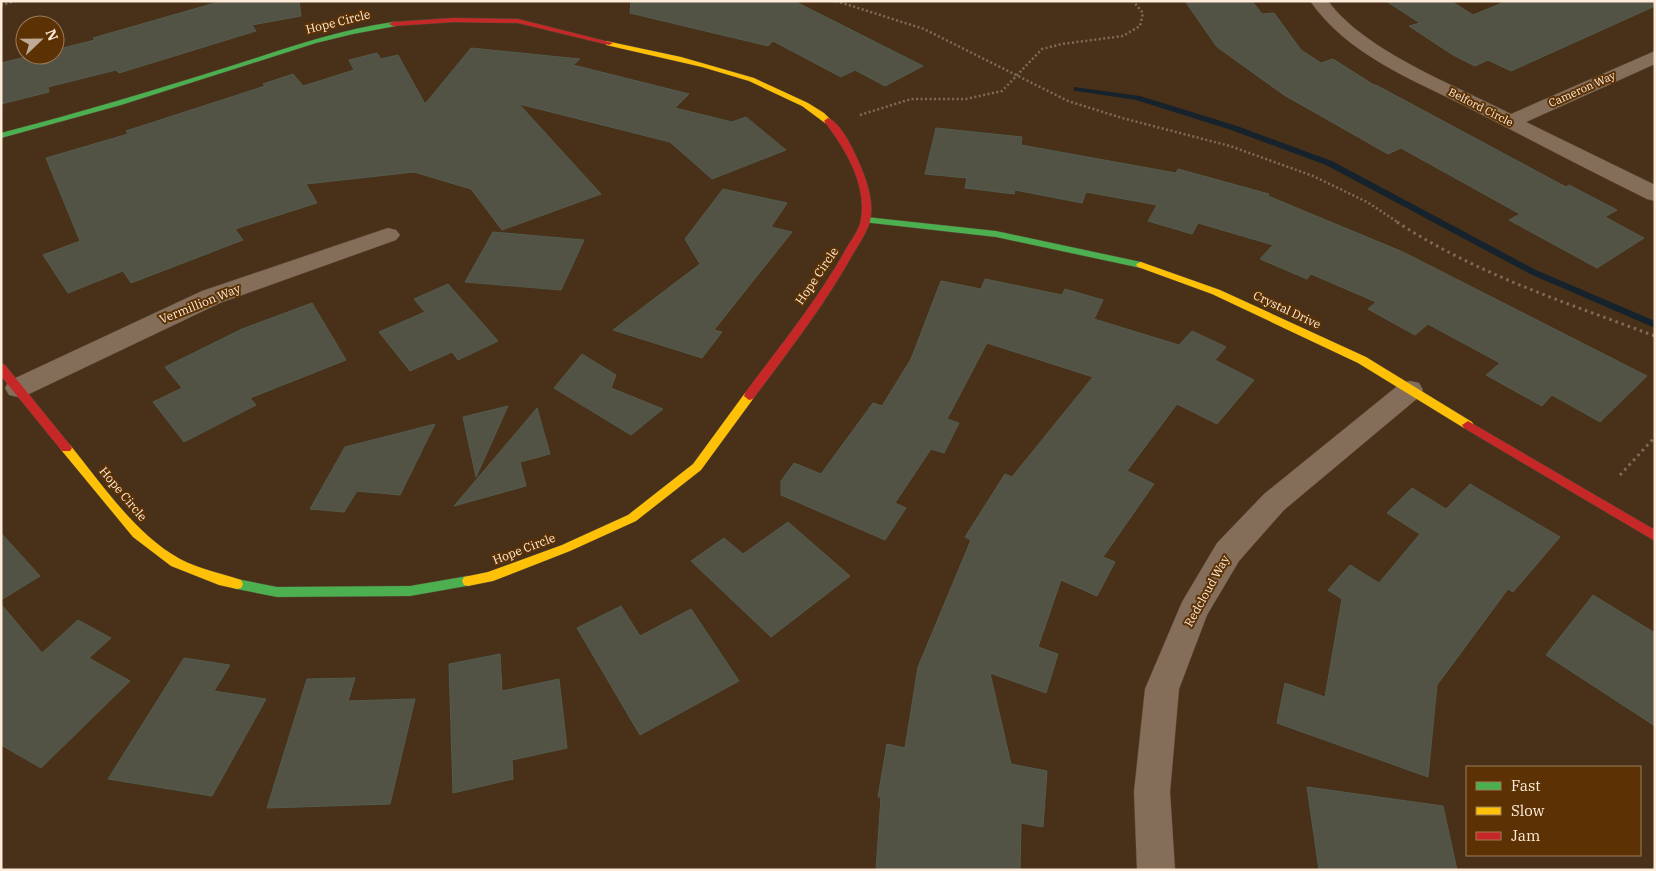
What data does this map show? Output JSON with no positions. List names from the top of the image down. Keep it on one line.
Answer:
{"streets":{"street":["Hope Circle","Cameron Way","Belford Circle","Vermillion Way","Crystal Drive","Redcloud Way"]},"crossings":[["Hope Circle","Vermillion Way"],["Hope Circle","Crystal Drive"],["Cameron Way","Belford Circle"],["Crystal Drive","Redcloud Way"]],"legend":["Fast","Slow","Jam"],"north":"right"}
